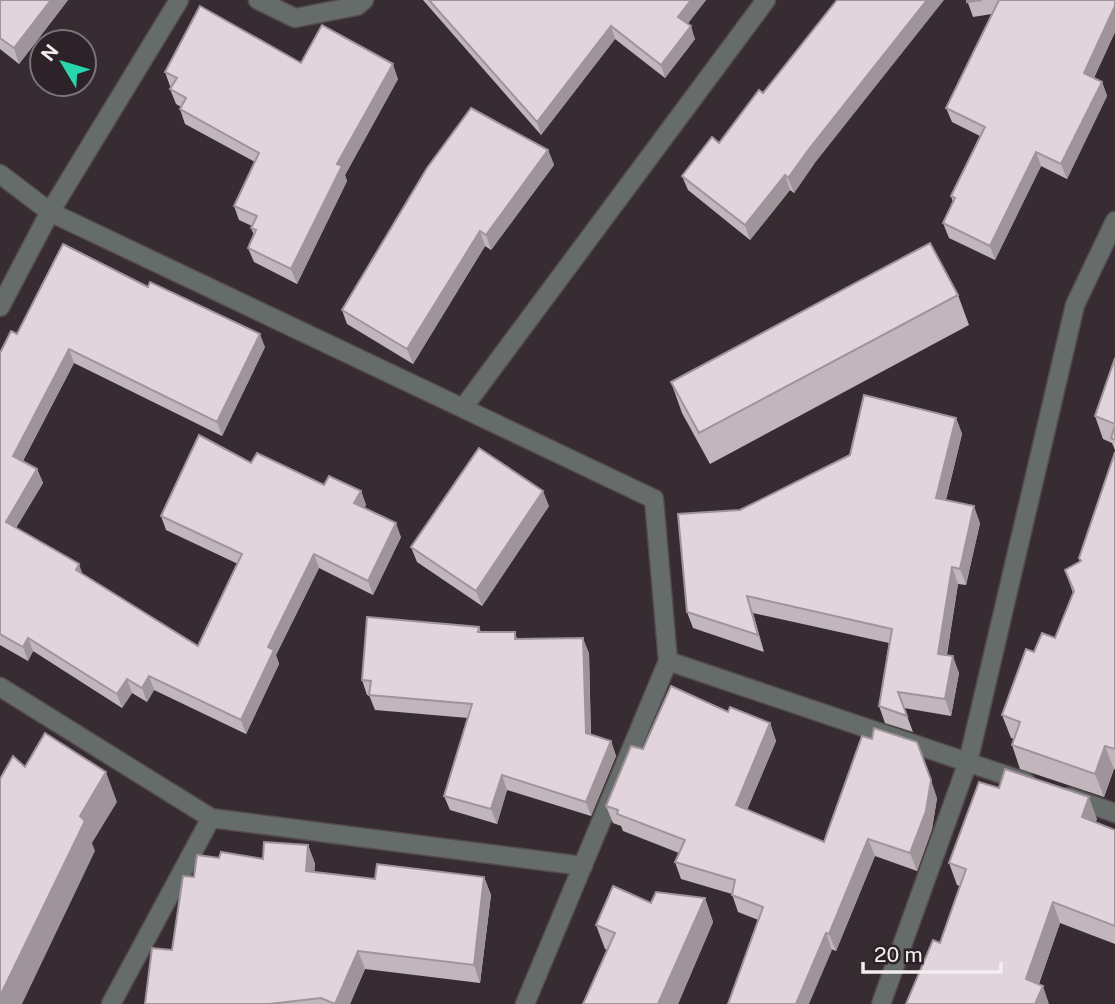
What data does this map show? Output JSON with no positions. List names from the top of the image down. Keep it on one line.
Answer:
{"scale_bar":"20 m","north":"top left"}
